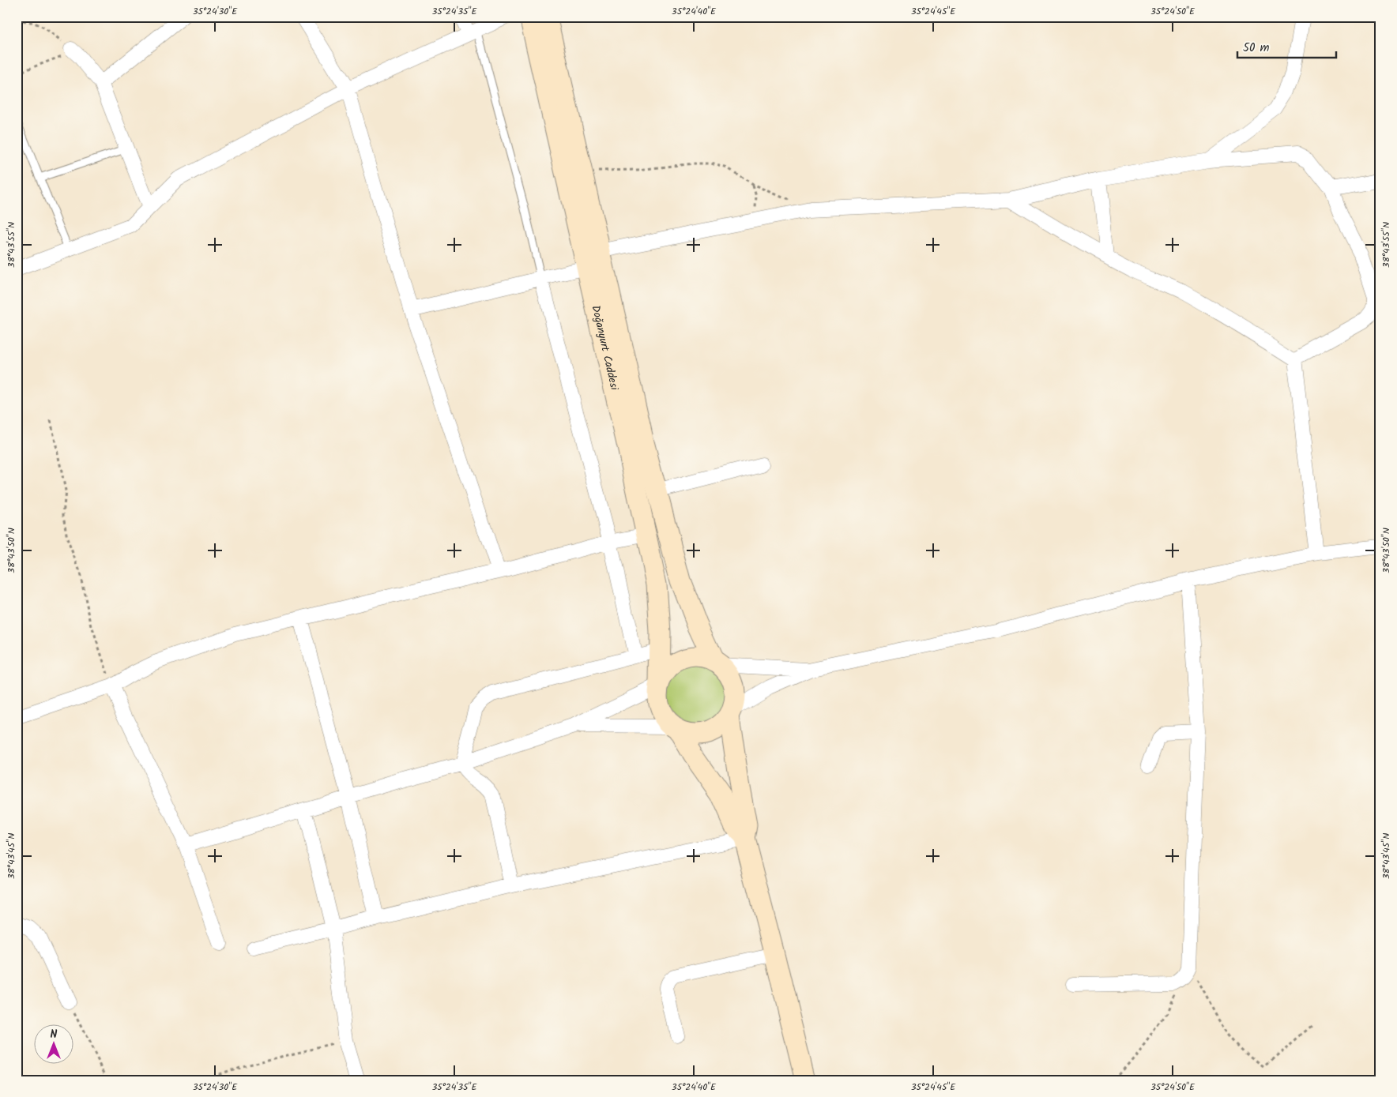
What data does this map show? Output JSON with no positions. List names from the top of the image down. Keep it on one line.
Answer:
{"streets":{"street":["Doğanyurt Caddesi"]},"scale_bar":"50 m","north":"top","coordinates":["35°24'30\"E","35°24'35\"E","35°24'40\"E","35°24'45\"E","35°24'50\"E","38°43'55\"N","38°43'50\"N","38°43'45\"N"]}
